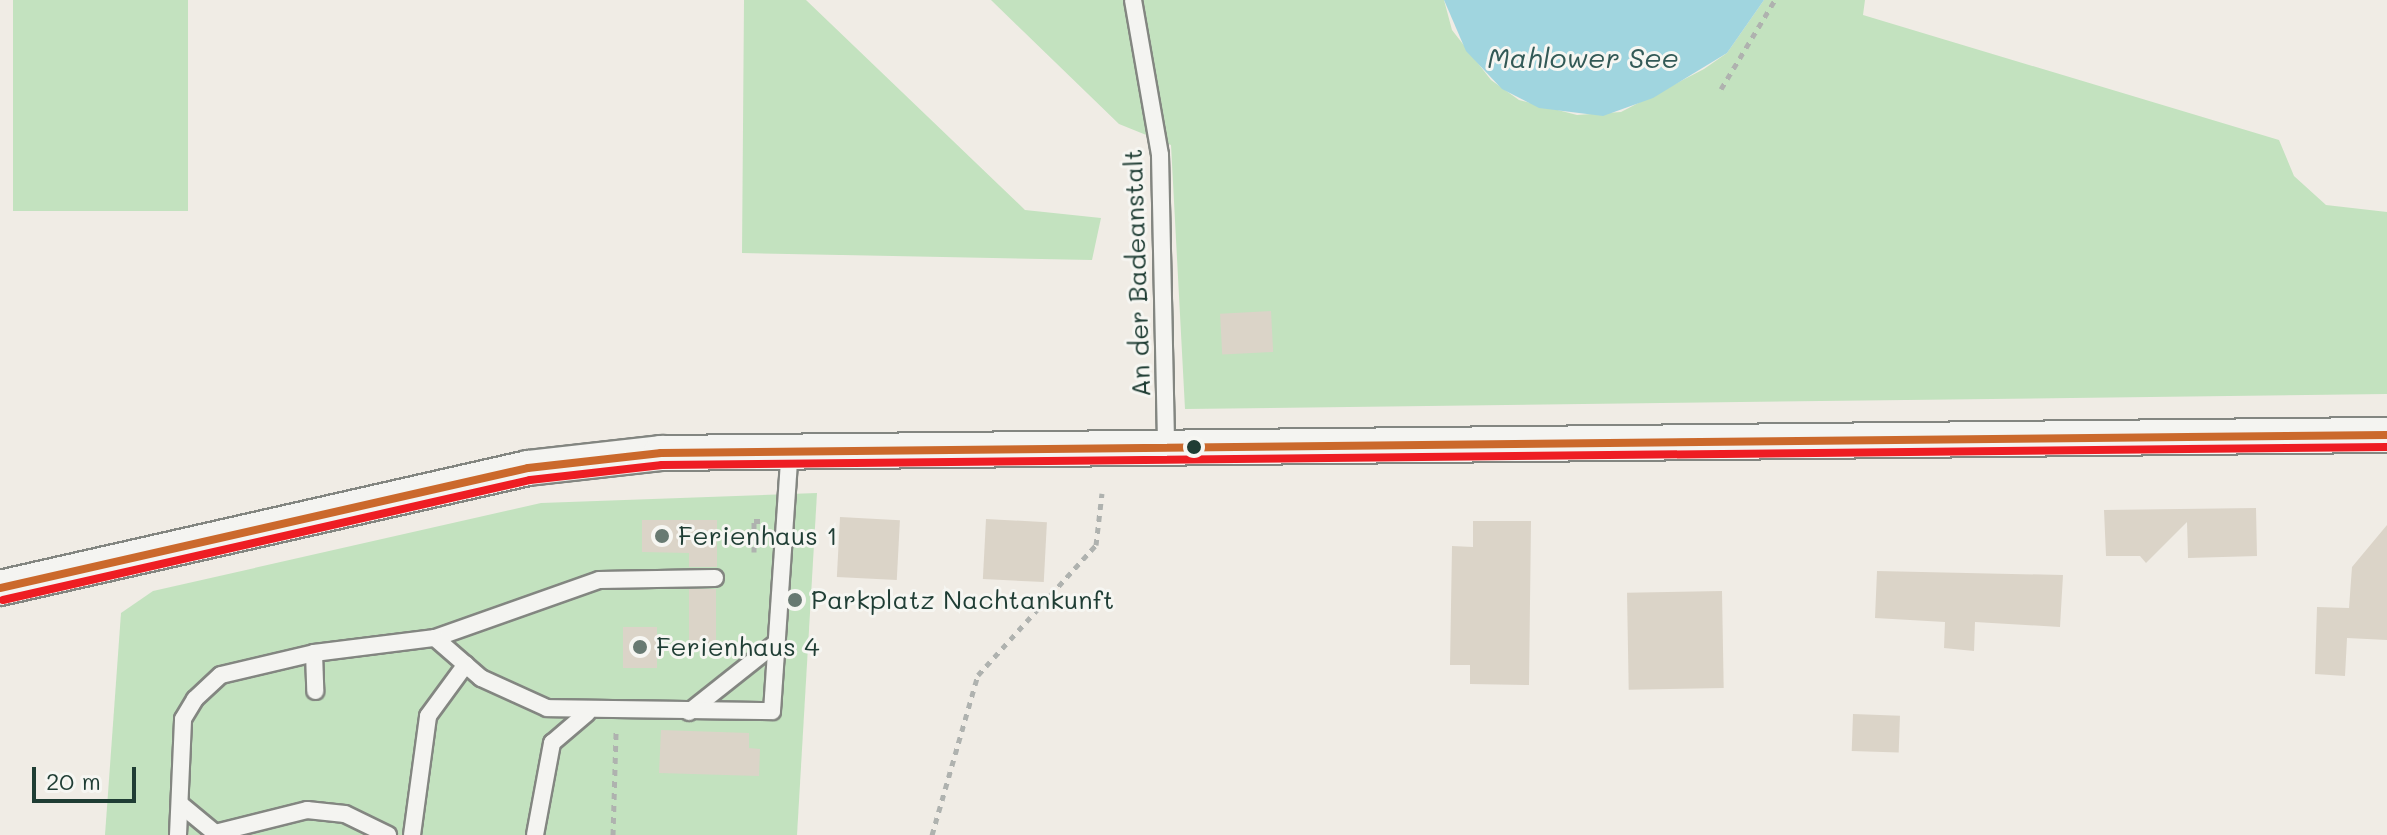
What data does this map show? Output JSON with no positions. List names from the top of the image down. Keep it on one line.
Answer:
{"streets":{"lane":["An der Badeanstalt"]},"water":["Mahlower See"],"places":["Ferienhaus 1","Parkplatz Nachtankunft","Ferienhaus 4"],"scale_bar":"20 m"}
